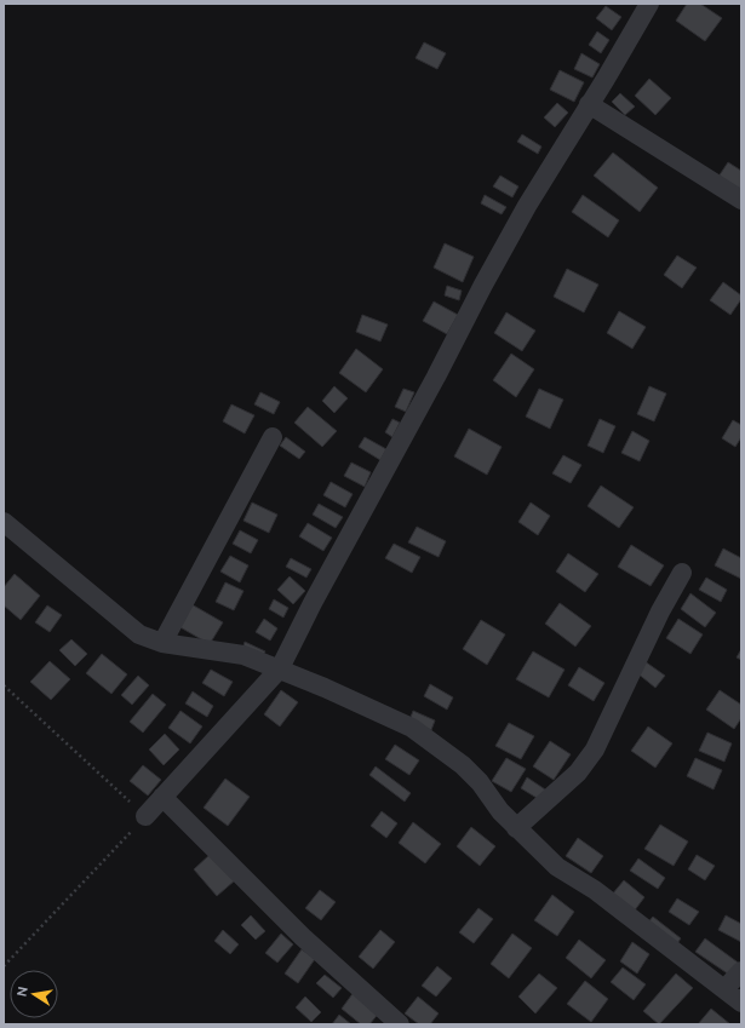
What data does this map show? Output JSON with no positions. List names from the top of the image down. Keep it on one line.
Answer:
{"north":"left"}
